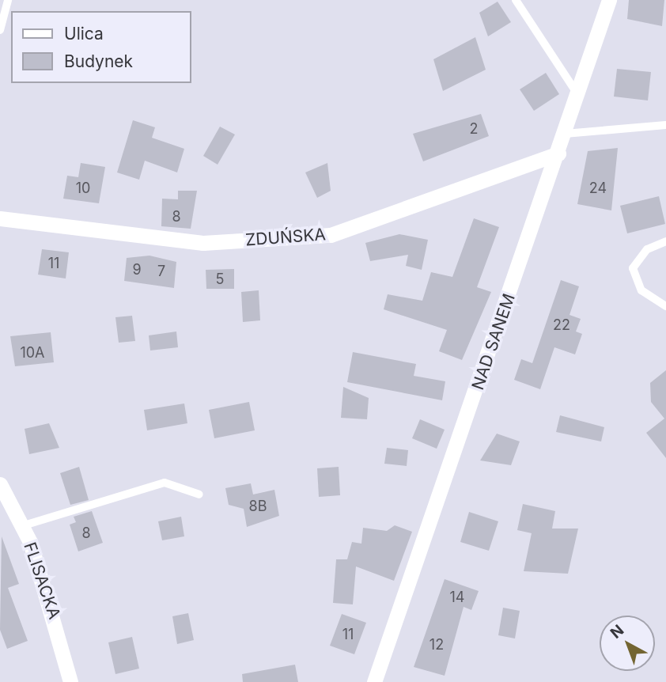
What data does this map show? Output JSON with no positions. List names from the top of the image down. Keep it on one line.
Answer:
{"streets":{"street":["ZDUŃSKA","NAD SANEM","FLISACKA"]},"crossings":[["ZDUŃSKA","NAD SANEM"]],"house_numbers":["2","10","24","8","11","9","7","5","22","10A","8B","8","14","11","12"],"legend":["Ulica","Budynek"],"north":"top left"}
